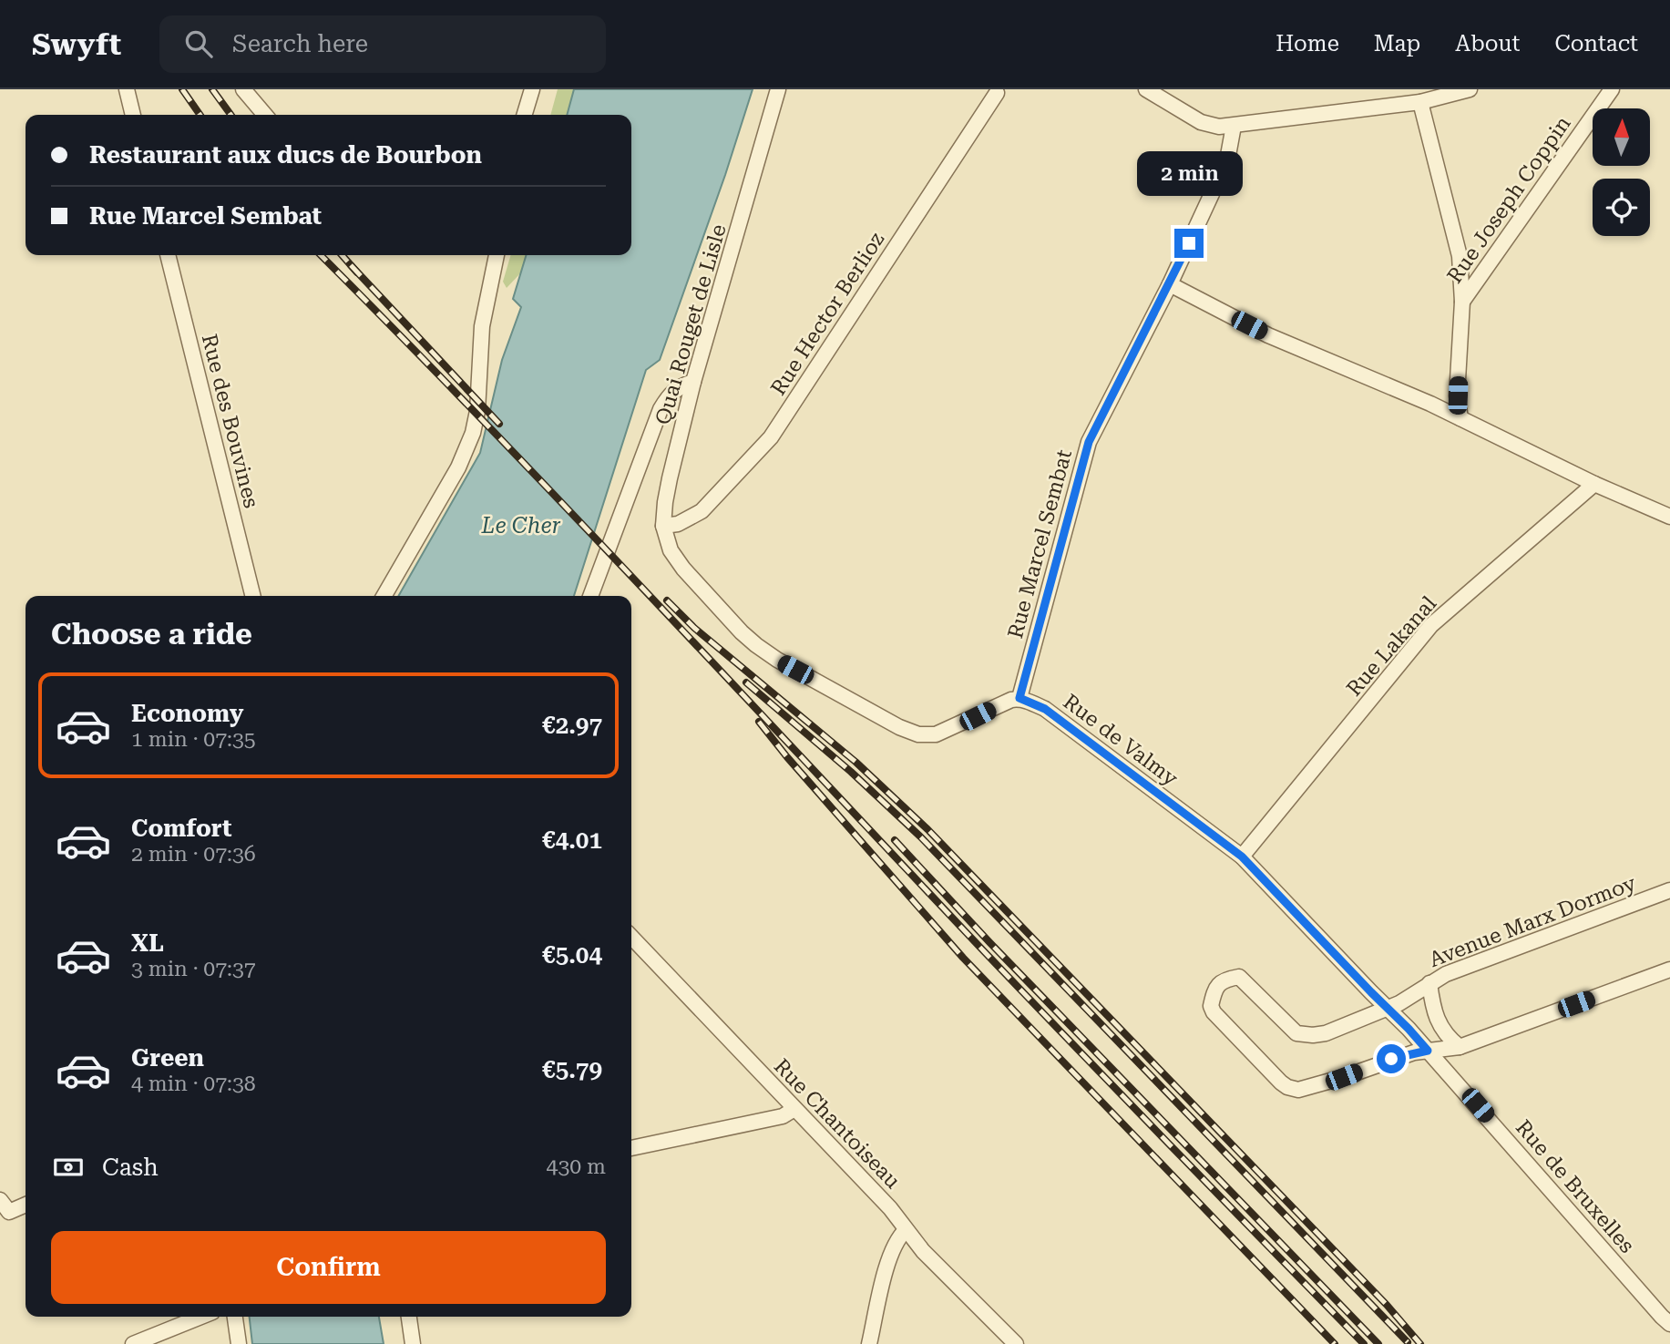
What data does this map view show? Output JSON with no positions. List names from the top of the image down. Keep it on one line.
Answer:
{"streets":{"street":["Rue Joseph Coppin","Rue Hector Berlioz","Quai Rouget de Lisle","Rue des Bouvines","Rue Marcel Sembat","Rue Lakanal","Rue de Valmy","Avenue Marx Dormoy","Rue Chantoiseau","Rue de Bruxelles"]},"crossings":[["Rue Hector Berlioz","Quai Rouget de Lisle"],["Quai Rouget de Lisle","Rue Marcel Sembat"],["Quai Rouget de Lisle","Rue de Valmy"],["Rue Marcel Sembat","Rue de Valmy"],["Rue Lakanal","Rue de Valmy"],["Rue de Valmy","Rue de Bruxelles"],["Avenue Marx Dormoy","Rue de Bruxelles"]],"water":["Le Cher"],"north":"top","page":{"header":"Swyft","search":"Search here","nav":["Home","Map","About","Contact"],"banner":["Restaurant aux ducs de Bourbon","Rue Marcel Sembat"],"bubble":"2 min","heading":"Choose a ride","list":[{"name":"Economy","note":"1 min · 07:35","value":"€2.97"},{"name":"Comfort","note":"2 min · 07:36","value":"€4.01"},{"name":"XL","note":"3 min · 07:37","value":"€5.04"},{"name":"Green","note":"4 min · 07:38","value":"€5.79"}],"pay":["Cash","430 m"],"buttons":"Confirm"}}
